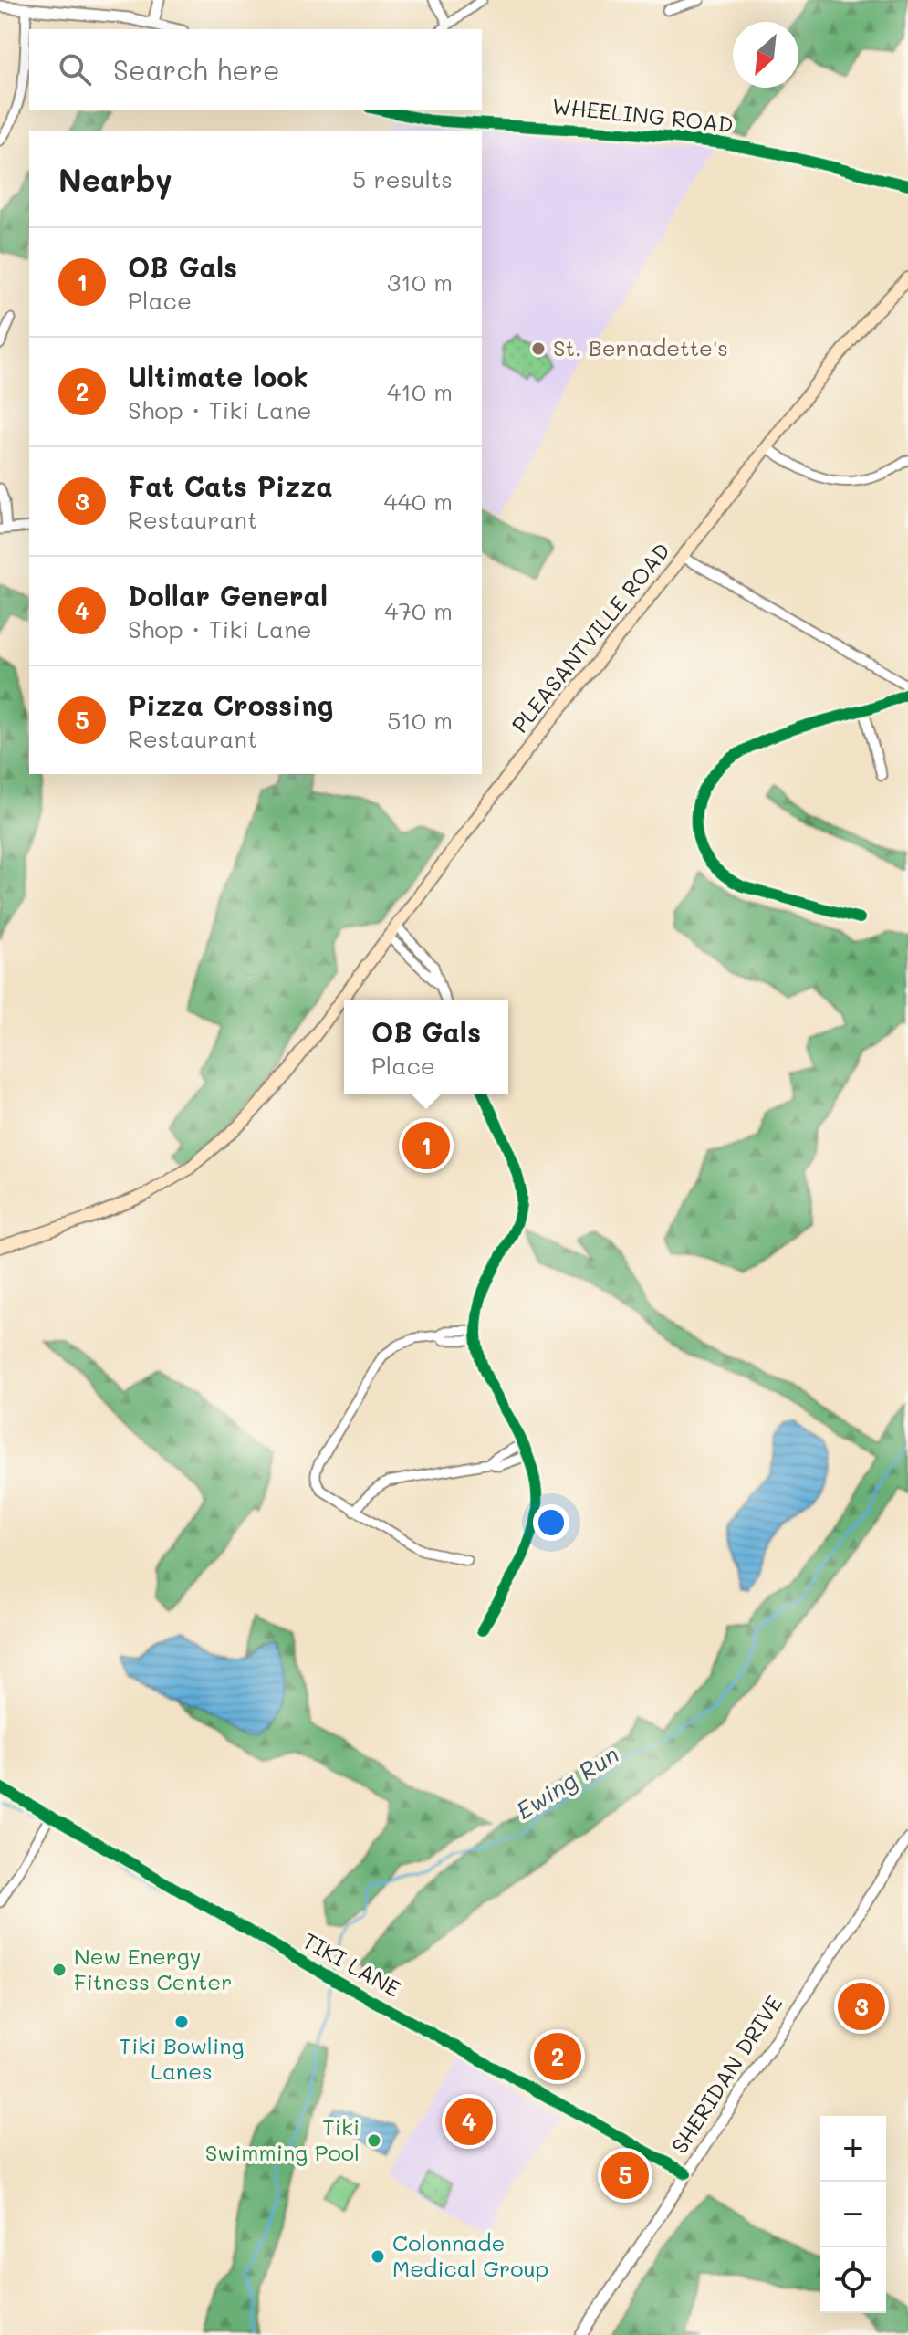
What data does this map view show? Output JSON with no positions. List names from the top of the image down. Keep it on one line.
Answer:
{"streets":{"main road":["PLEASANTVILLE ROAD"],"street":["WHEELING ROAD","TIKI LANE","SHERIDAN DRIVE"]},"crossings":[["TIKI LANE","SHERIDAN DRIVE"]],"water":["Ewing Run"],"places":["St. Bernadette's","New Energy Fitness Center","Tiki Bowling Lanes","Tiki Swimming Pool","Colonnade Medical Group"],"north":"bottom left","page":{"search":"Search here","heading":["Nearby","5 results"],"list":[{"mark":"1","name":"OB Gals","note":"Place","value":"310 m"},{"mark":"2","name":"Ultimate look","note":"Shop · Tiki Lane","value":"410 m"},{"mark":"3","name":"Fat Cats Pizza","note":"Restaurant","value":"440 m"},{"mark":"4","name":"Dollar General","note":"Shop · Tiki Lane","value":"470 m"},{"mark":"5","name":"Pizza Crossing","note":"Restaurant","value":"510 m"}],"popup":["OB Gals","Place"],"pins":["1","3","2","4","5"],"map_buttons":["+","−"]}}
